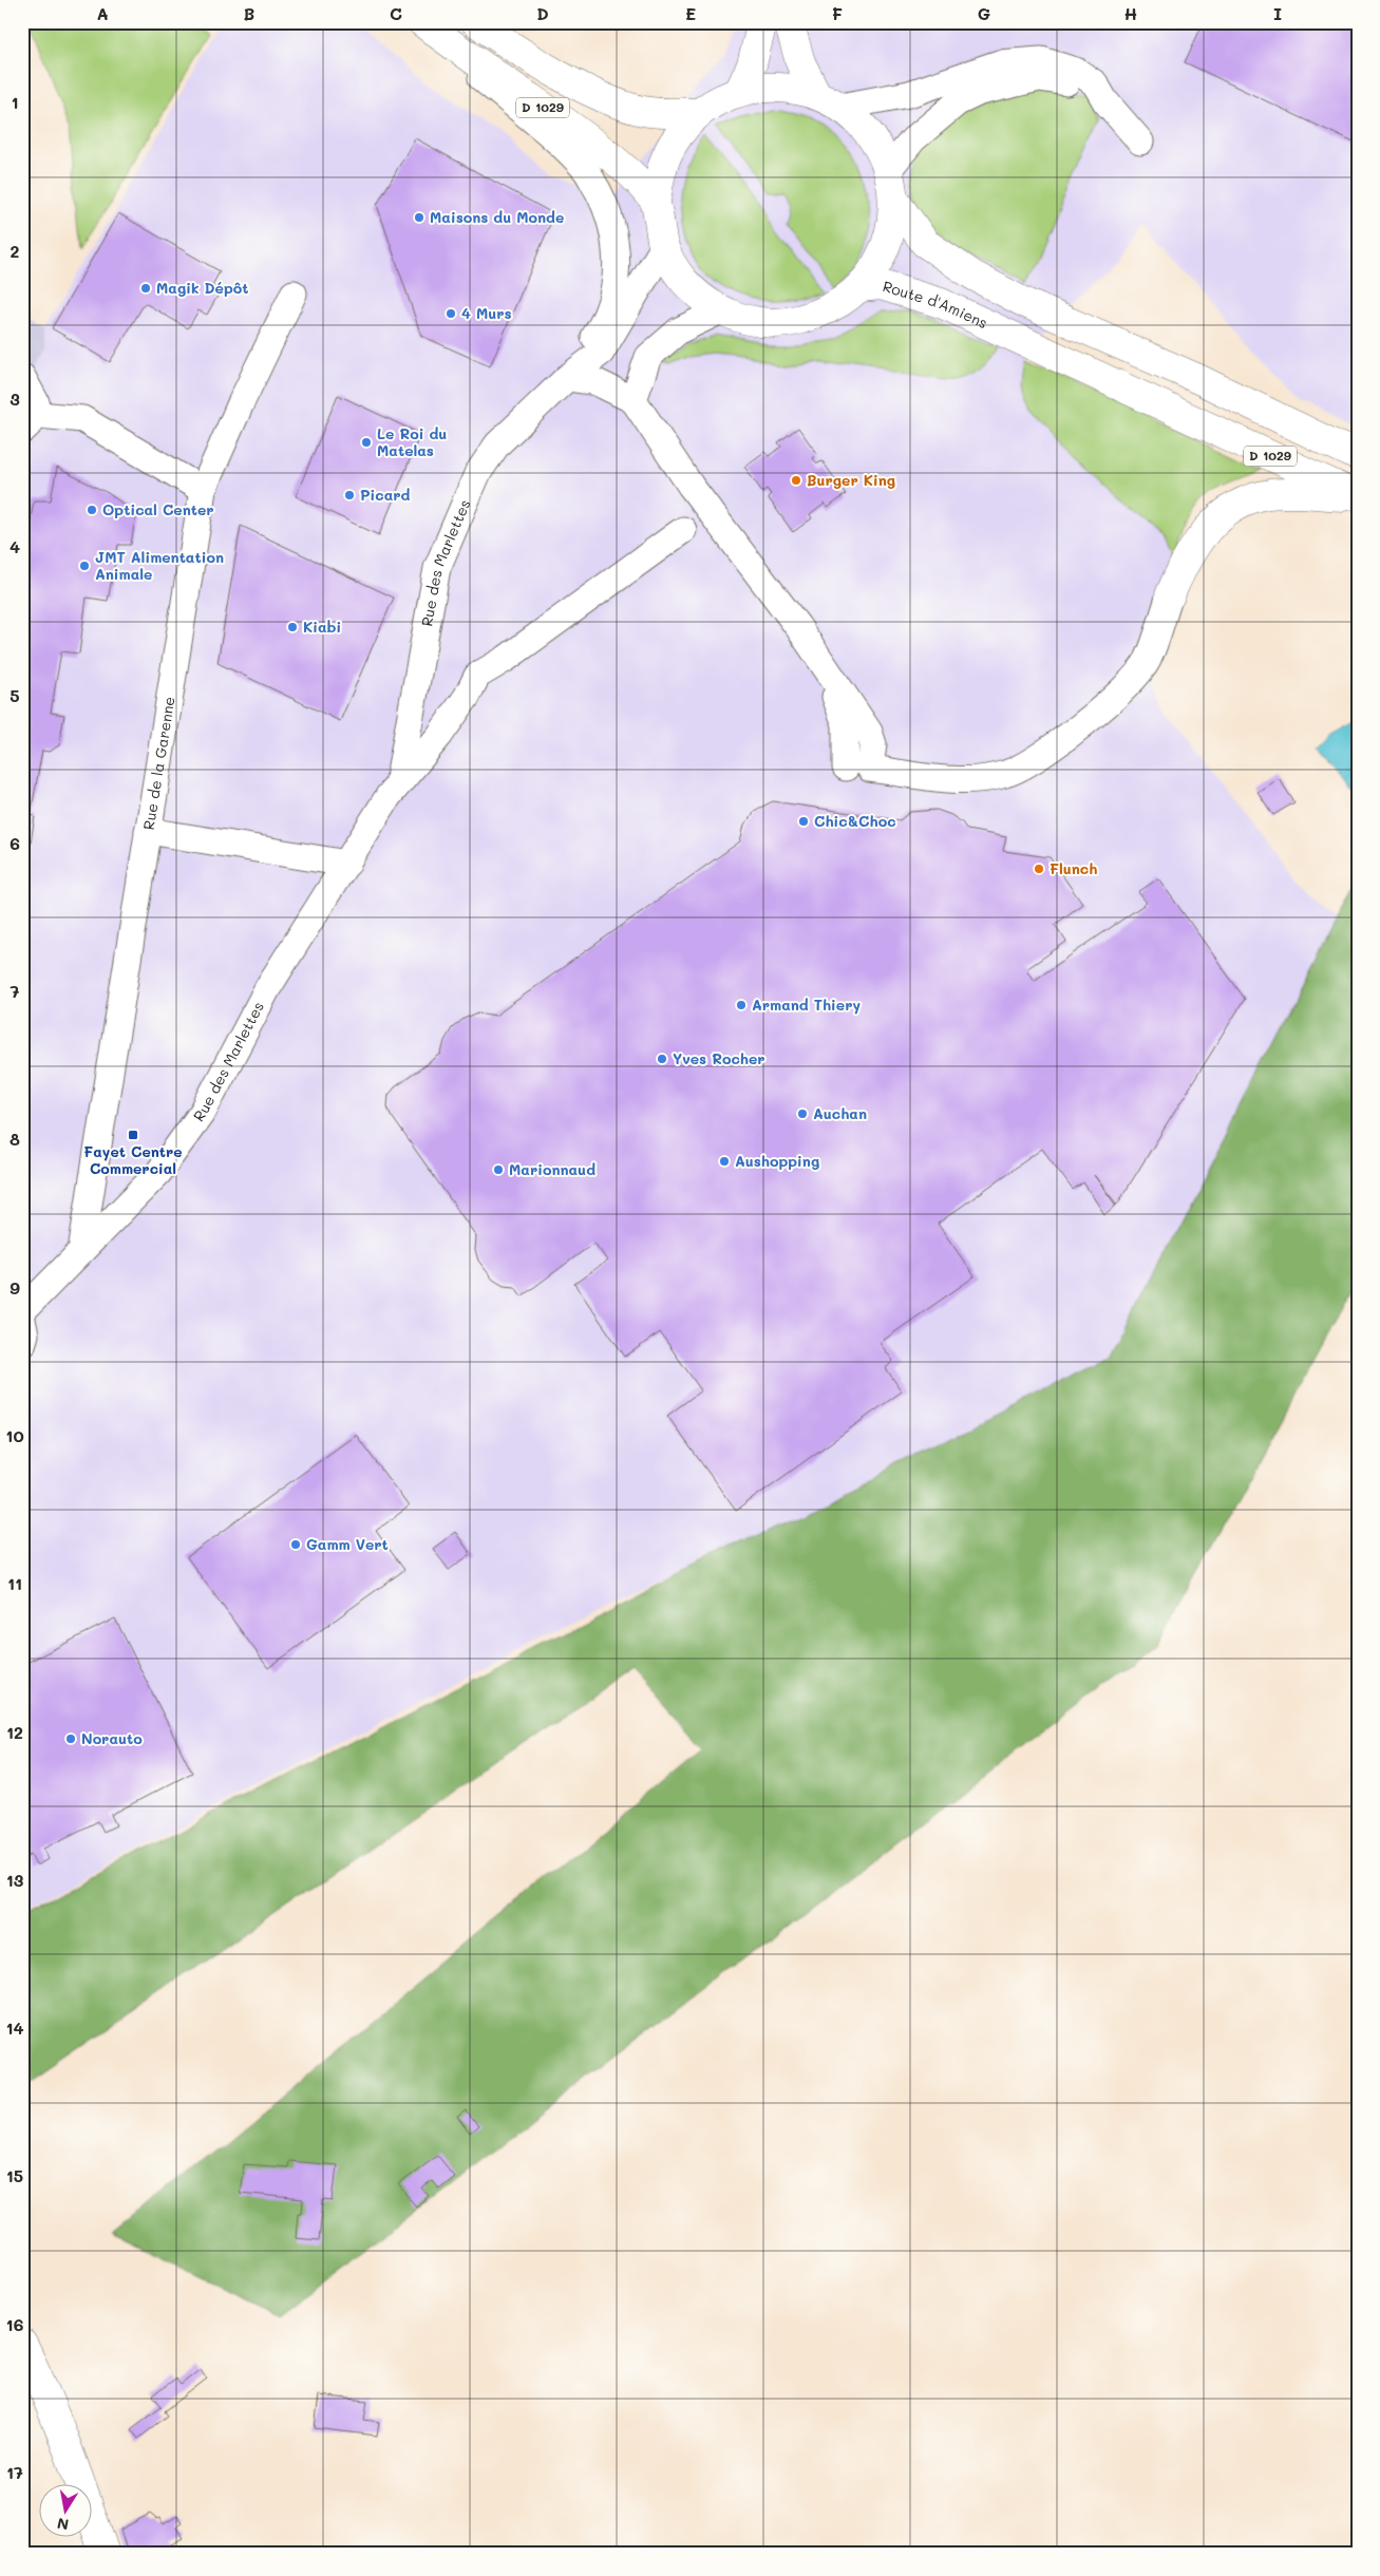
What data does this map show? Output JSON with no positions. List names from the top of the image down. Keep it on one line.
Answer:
{"streets":{"main road":["D 1029","Route d'Amiens"],"street":["Rue des Marlettes","Rue de la Garenne"]},"crossings":[["Rue des Marlettes","Rue de la Garenne"]],"places":{"other":["Maisons du Monde","Magik Dépôt","4 Murs","Le Roi du Matelas","Burger King","Picard","Optical Center","JMT Alimentation Animale","Kiabi","Chic&Choc","Flunch","Armand Thiery","Yves Rocher","Auchan","Aushopping","Marionnaud","Gamm Vert","Norauto"],"transit":["Fayet Centre Commercial"]},"north":"bottom","grid":{"columns":["A","B","C","D","E","F","G","H","I"],"rows":["1","2","3","4","5","6","7","8","9","10","11","12","13","14","15","16","17"]}}
